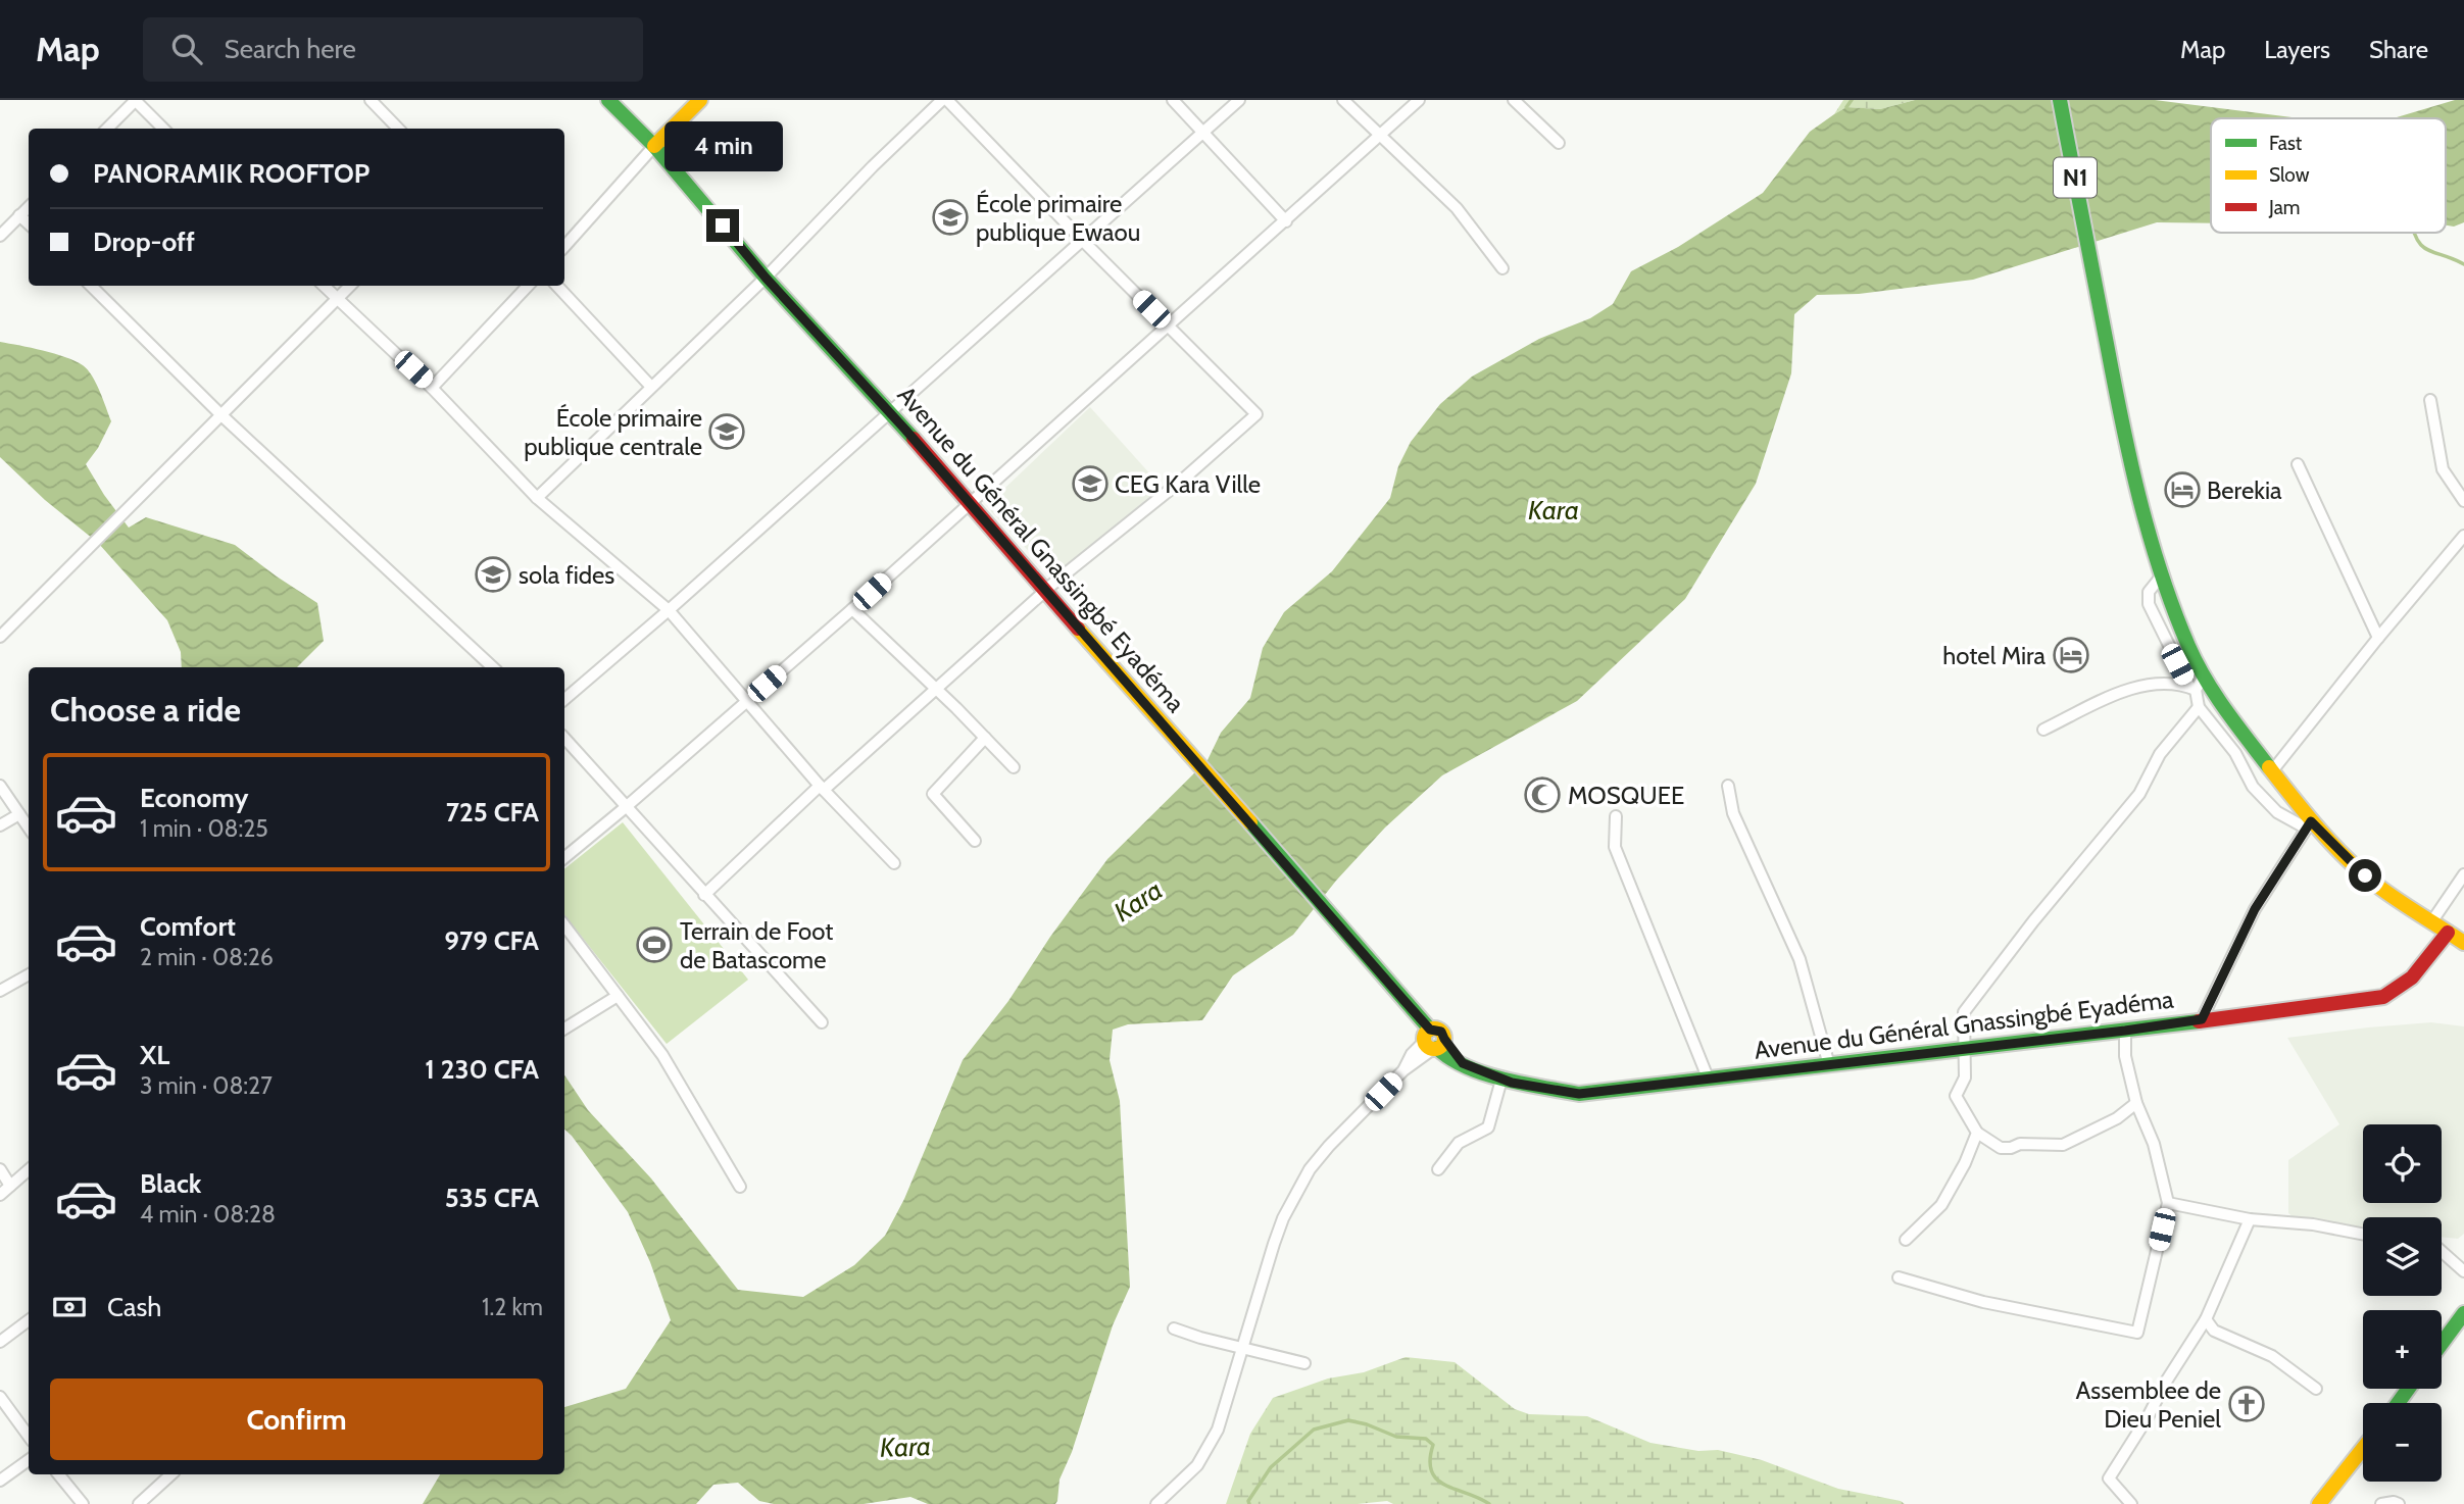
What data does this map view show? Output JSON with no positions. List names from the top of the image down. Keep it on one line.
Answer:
{"streets":{"main road":["N1","Avenue du Général Gnassingbé Eyadéma"]},"crossings":[["N1","Avenue du Général Gnassingbé Eyadéma"]],"water":["Kara"],"places":{"school or university":["École primaire publique Ewaou","École primaire publique centrale","CEG Kara Ville","sola fides"],"hotel":["Berekia","hotel Mira"],"mosque":["MOSQUEE"],"sports":["Terrain de Foot de Batascome"],"church":["Assemblee de Dieu Peniel"]},"legend":["Fast","Slow","Jam"],"page":{"header":"Map","search":"Search here","nav":["Map","Layers","Share"],"bubble":"4 min","banner":["PANORAMIK ROOFTOP","Drop-off"],"heading":"Choose a ride","list":[{"name":"Economy","note":"1 min · 08:25","value":"725 CFA"},{"name":"Comfort","note":"2 min · 08:26","value":"979 CFA"},{"name":"XL","note":"3 min · 08:27","value":"1 230 CFA"},{"name":"Black","note":"4 min · 08:28","value":"535 CFA"}],"map_buttons":["+","−"],"pay":["Cash","1.2 km"],"buttons":"Confirm"}}
